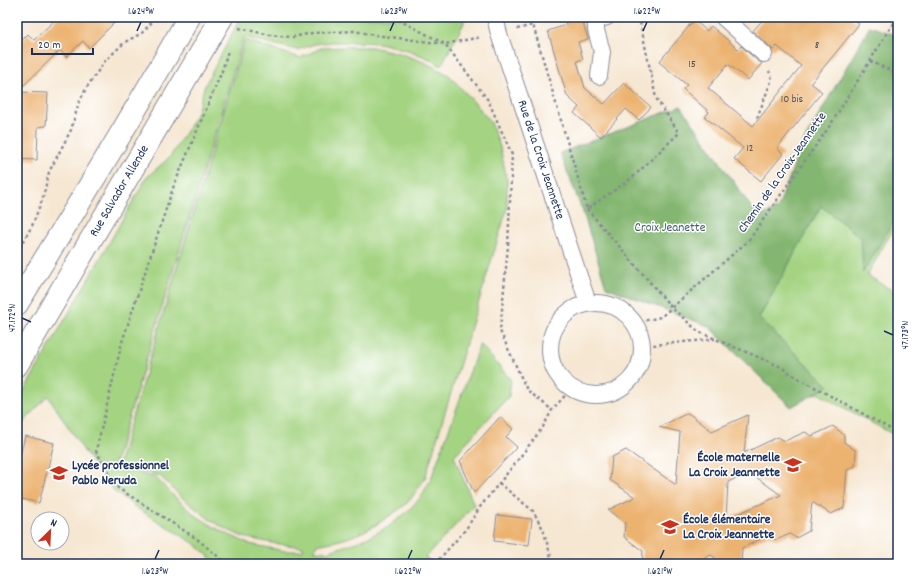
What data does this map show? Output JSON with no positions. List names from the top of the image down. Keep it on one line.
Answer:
{"streets":{"street":["Rue de la Croix Jeannette","Rue Salvador Allende"],"path":["Chemin de la Croix-Jeannette"]},"crossings":[["Rue de la Croix Jeannette","Chemin de la Croix-Jeannette"]],"parks":["Croix Jeanette"],"places":{"school or university":["École maternelle La Croix Jeannette","Lycée professionnel Pablo Neruda","École élémentaire La Croix Jeannette"]},"house_numbers":["8","15","10 bis","12"],"scale_bar":"20 m","north":"top right","coordinates":["1.624°W","1.623°W","1.622°W","47.172°N","47.173°N","1.621°W"]}
